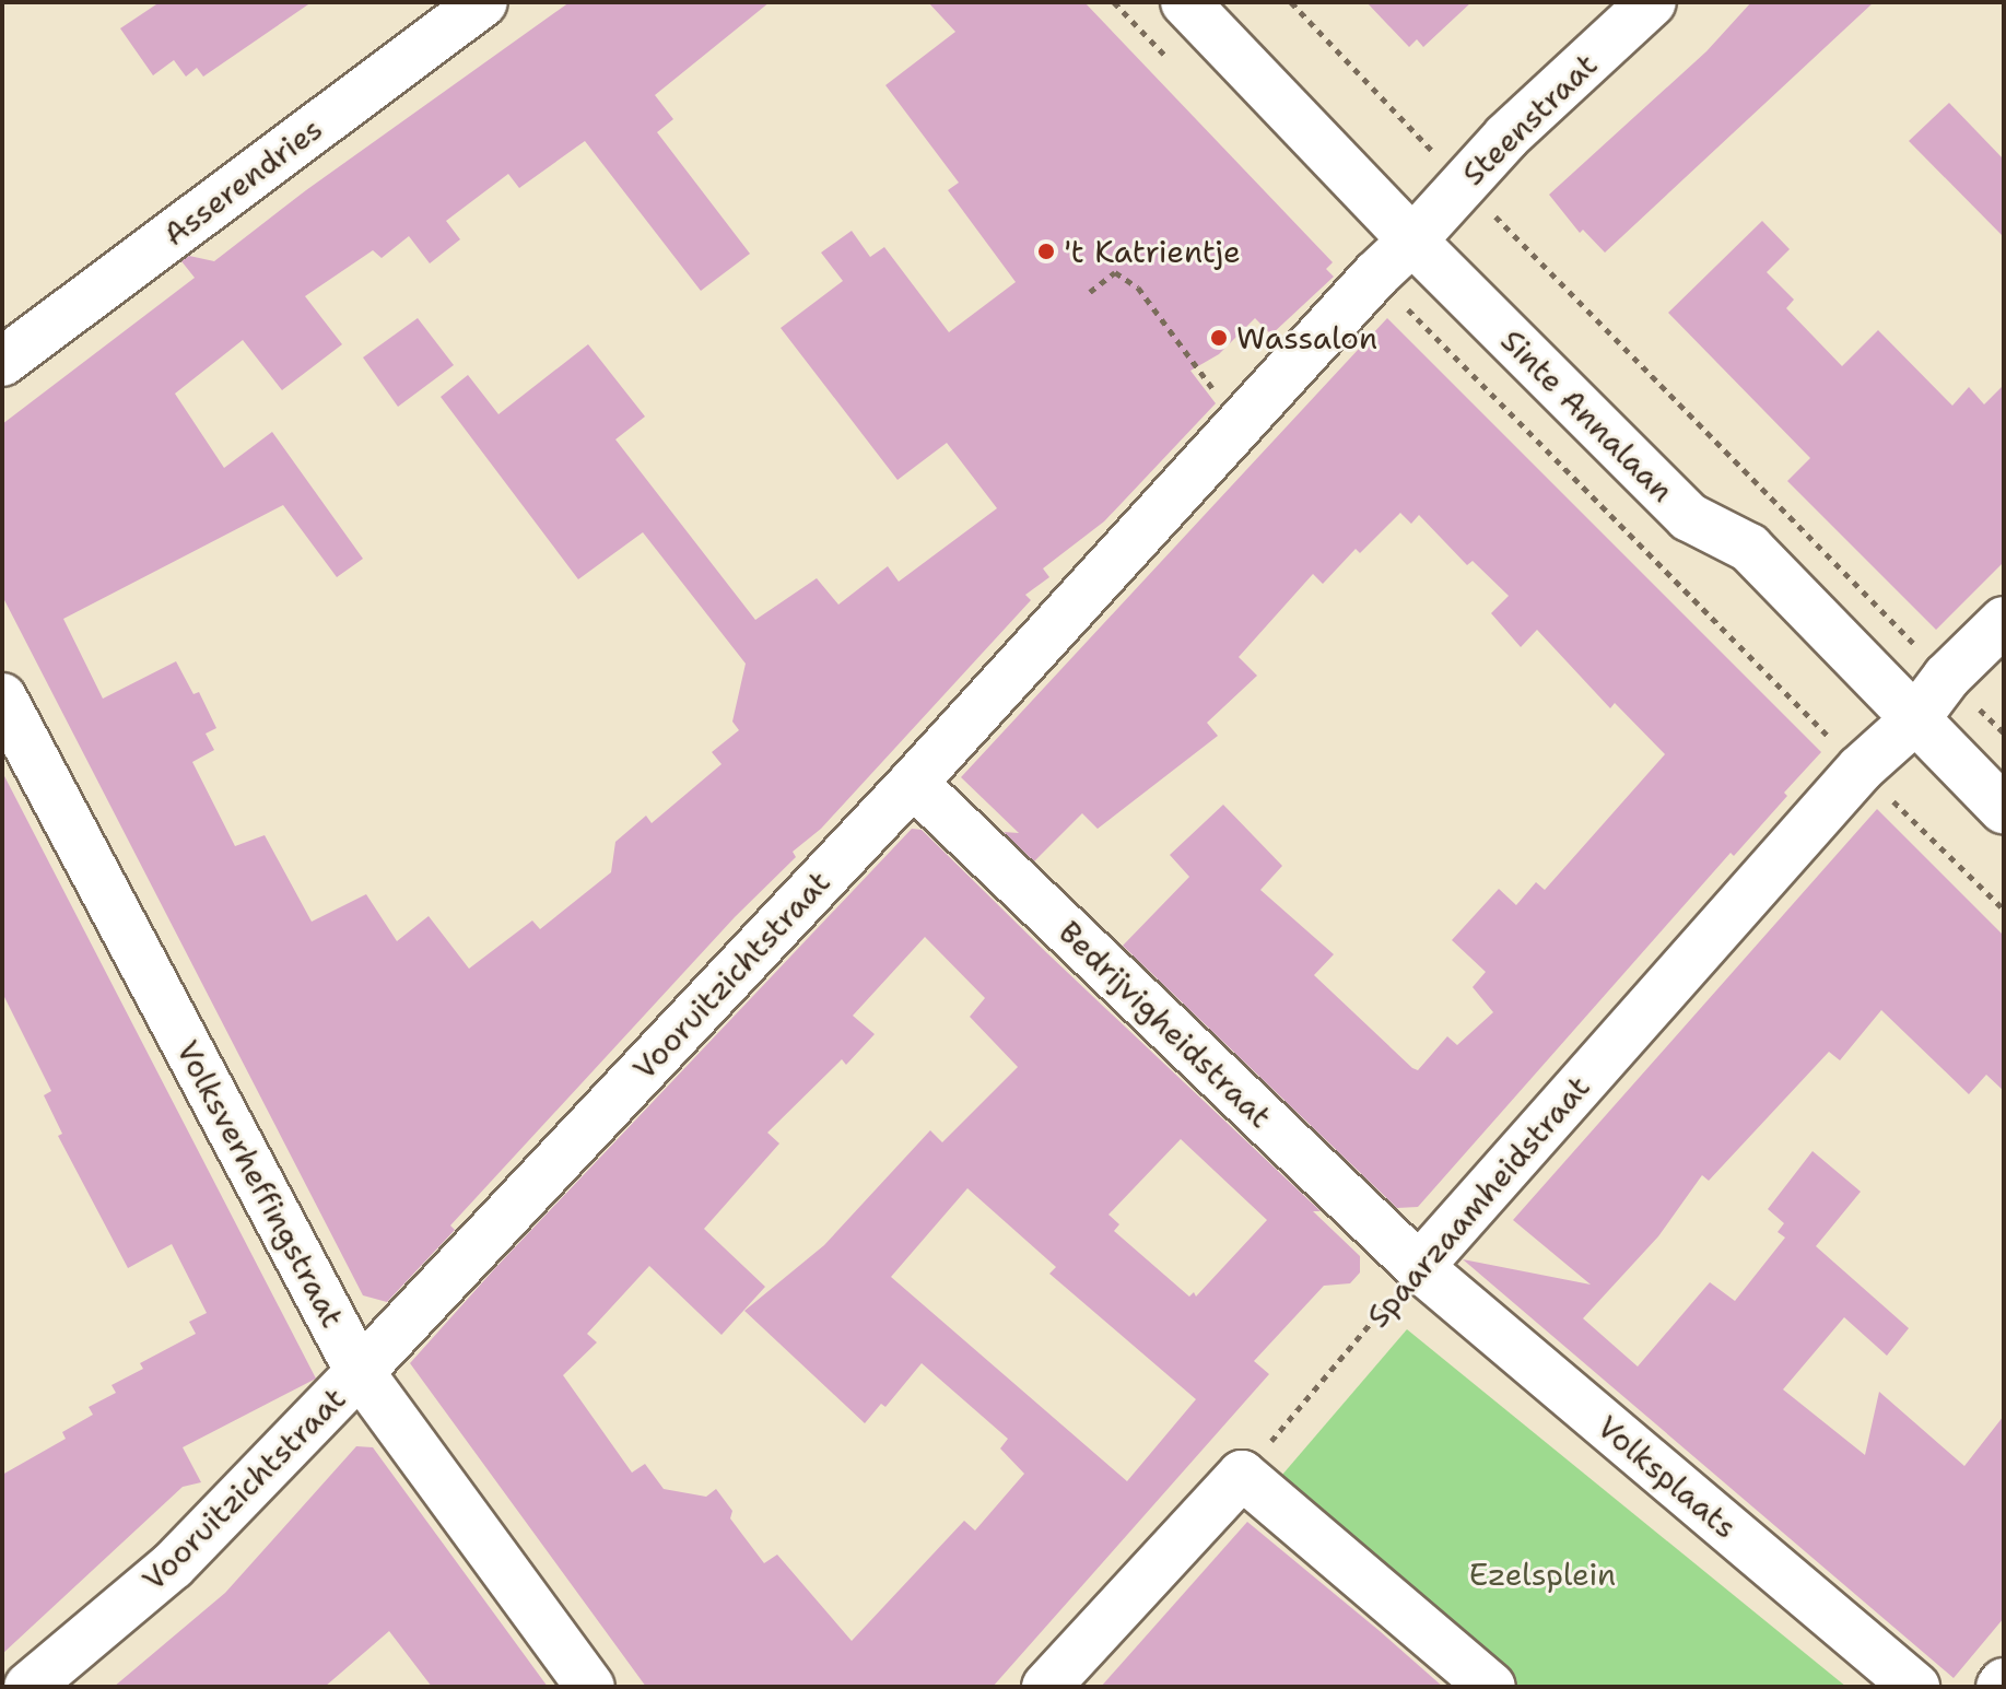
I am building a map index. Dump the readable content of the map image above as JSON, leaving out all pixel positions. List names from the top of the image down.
{
  "streets": {
    "street": [
      "Steenstraat",
      "Asserendries",
      "Sinte Annalaan",
      "Vooruitzichtstraat",
      "Bedrijvigheidstraat",
      "Volksverheffingstraat",
      "Spaarzaamheidstraat",
      "Volksplaats"
    ]
  },
  "crossings": [
    ["Steenstraat", "Sinte Annalaan"],
    ["Steenstraat", "Vooruitzichtstraat"],
    ["Sinte Annalaan", "Vooruitzichtstraat"],
    ["Sinte Annalaan", "Spaarzaamheidstraat"],
    ["Vooruitzichtstraat", "Bedrijvigheidstraat"],
    ["Vooruitzichtstraat", "Volksverheffingstraat"],
    ["Bedrijvigheidstraat", "Spaarzaamheidstraat"],
    ["Bedrijvigheidstraat", "Volksplaats"],
    ["Spaarzaamheidstraat", "Volksplaats"]
  ],
  "parks": ["Ezelsplein"],
  "places": ["'t Katrientje", "Wassalon"]
}
